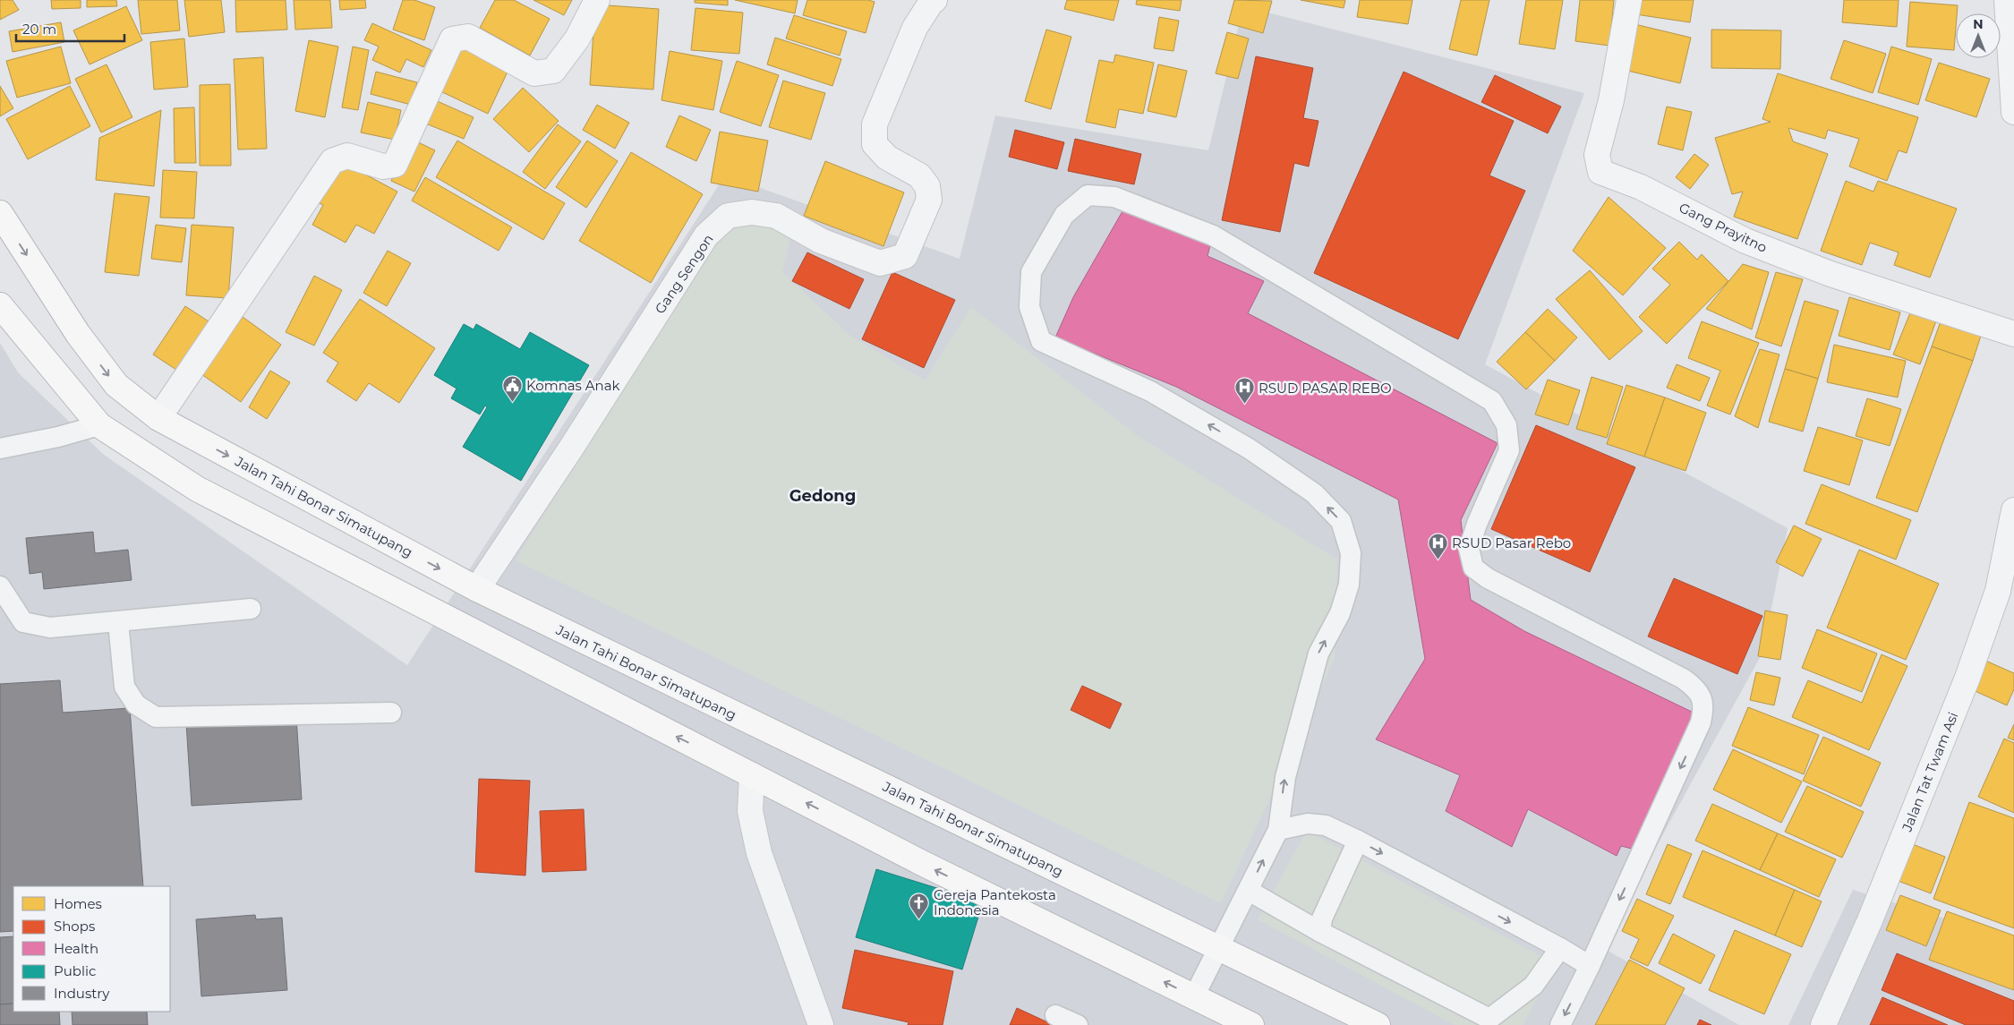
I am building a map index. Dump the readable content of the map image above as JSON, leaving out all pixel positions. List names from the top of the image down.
{
  "streets": {
    "highway": ["Jalan Tahi Bonar Simatupang"],
    "street": ["Gang Prayitno", "Gang Sengon", "Jalan Tat Twam Asi"]
  },
  "crossings": [
    ["Gang Sengon", "Jalan Tahi Bonar Simatupang"]
  ],
  "districts": ["Gedong"],
  "places": {
    "public building": ["Komnas Anak"],
    "hospital": ["RSUD PASAR REBO", "RSUD Pasar Rebo"],
    "church": ["Gereja Pantekosta Indonesia"]
  },
  "legend": [
    "Homes",
    "Shops",
    "Health",
    "Public",
    "Industry"
  ],
  "scale_bar": "20 m",
  "north": "top"
}
